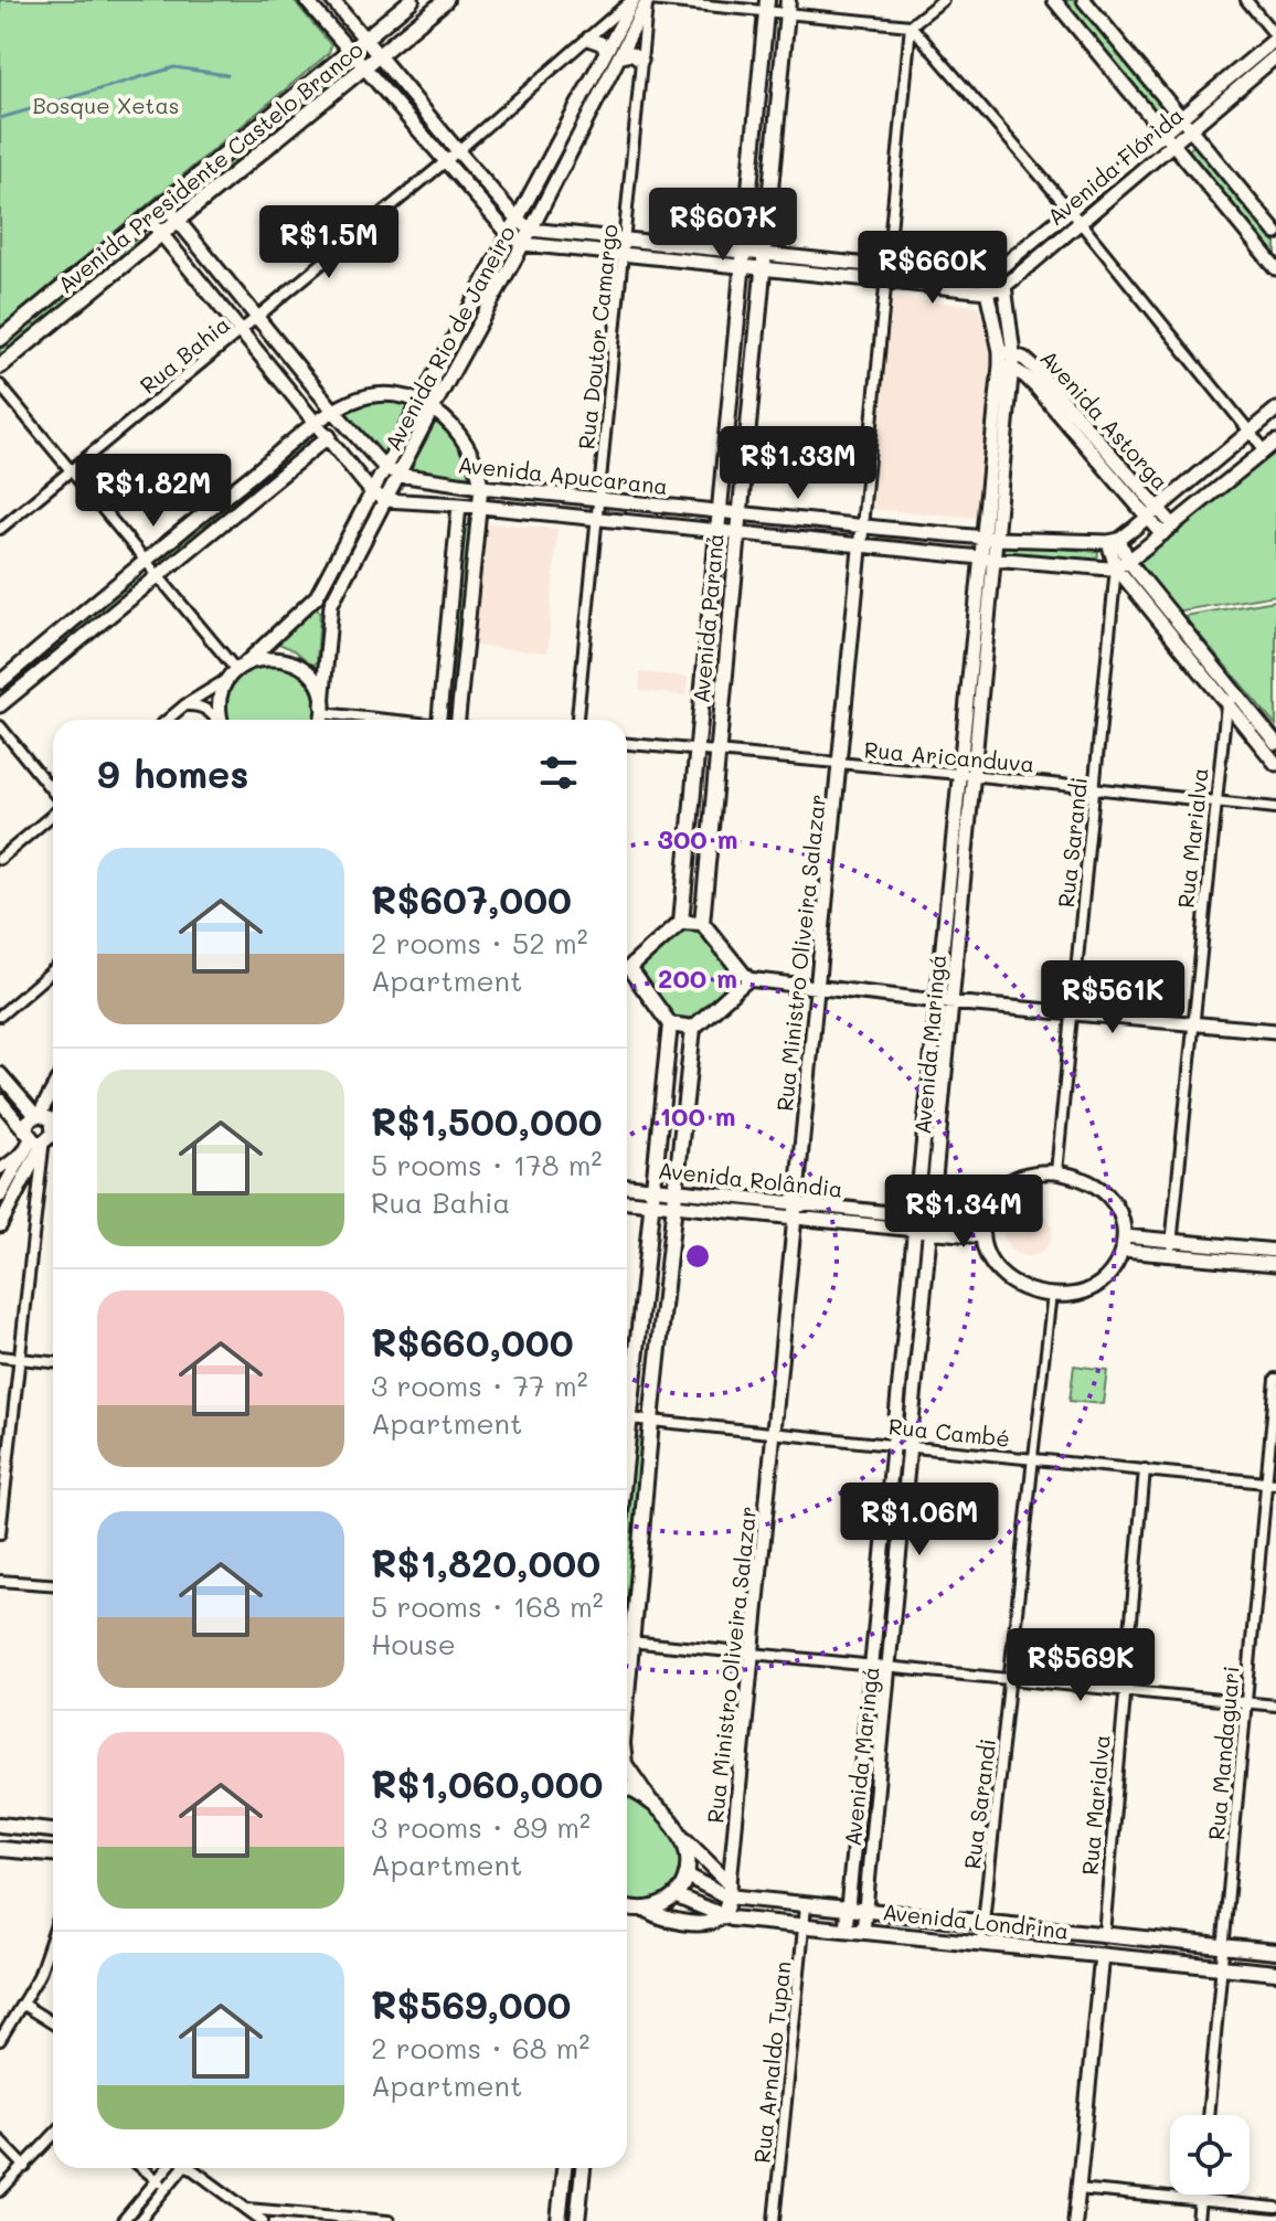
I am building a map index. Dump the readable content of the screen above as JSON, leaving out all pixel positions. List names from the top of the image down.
{
  "streets": {
    "main road": ["Avenida Presidente Castelo Branco", "Avenida Paraná", "Avenida Londrina"],
    "street": [
      "Avenida Flórida",
      "Rua Doutor Camargo",
      "Avenida Rio de Janeiro",
      "Rua Bahia",
      "Avenida Astorga",
      "Avenida Apucarana",
      "Rua Aricanduva",
      "Rua Marialva",
      "Rua Sarandi",
      "Rua Ministro Oliveira Salazar",
      "Avenida Maringá",
      "Avenida Rolândia",
      "Rua Cambé",
      "Rua Mandaguari",
      "Rua Arnaldo Tupan"
    ]
  },
  "crossings": [
    ["Avenida Flórida", "Avenida Presidente Castelo Branco"],
    ["Avenida Flórida", "Rua Doutor Camargo"],
    ["Avenida Flórida", "Avenida Rio de Janeiro"],
    ["Avenida Flórida", "Rua Bahia"],
    ["Avenida Flórida", "Avenida Paraná"],
    ["Avenida Flórida", "Rua Ministro Oliveira Salazar"],
    ["Avenida Flórida", "Avenida Maringá"],
    ["Avenida Presidente Castelo Branco", "Avenida Apucarana"],
    ["Rua Doutor Camargo", "Avenida Rio de Janeiro"],
    ["Rua Doutor Camargo", "Avenida Apucarana"],
    ["Avenida Rio de Janeiro", "Rua Bahia"],
    ["Avenida Rio de Janeiro", "Avenida Apucarana"],
    ["Rua Bahia", "Avenida Apucarana"],
    ["Avenida Astorga", "Avenida Maringá"],
    ["Avenida Apucarana", "Avenida Paraná"],
    ["Avenida Apucarana", "Rua Sarandi"],
    ["Avenida Apucarana", "Rua Ministro Oliveira Salazar"],
    ["Avenida Apucarana", "Avenida Maringá"],
    ["Avenida Paraná", "Rua Aricanduva"],
    ["Rua Aricanduva", "Rua Marialva"],
    ["Rua Aricanduva", "Rua Sarandi"],
    ["Rua Aricanduva", "Rua Ministro Oliveira Salazar"],
    ["Rua Aricanduva", "Avenida Maringá"],
    ["Rua Marialva", "Rua Cambé"],
    ["Rua Marialva", "Avenida Londrina"],
    ["Rua Sarandi", "Avenida Rolândia"],
    ["Rua Sarandi", "Rua Cambé"],
    ["Rua Sarandi", "Avenida Londrina"],
    ["Rua Ministro Oliveira Salazar", "Avenida Rolândia"],
    ["Rua Ministro Oliveira Salazar", "Rua Cambé"],
    ["Rua Ministro Oliveira Salazar", "Avenida Londrina"],
    ["Avenida Maringá", "Avenida Rolândia"],
    ["Avenida Maringá", "Rua Cambé"],
    ["Avenida Maringá", "Avenida Londrina"],
    ["Rua Cambé", "Rua Mandaguari"],
    ["Rua Mandaguari", "Avenida Londrina"],
    ["Avenida Londrina", "Rua Arnaldo Tupan"]
  ],
  "parks": ["Bosque Xetas"],
  "page": {
    "price": [
      "R$607K",
      "R$1.5M",
      "R$660K",
      "R$1.33M",
      "R$1.82M",
      "R$561K",
      "R$1.34M",
      "R$1.06M",
      "R$569K"
    ],
    "heading": "9 homes",
    "list": [
      {
        "name": "R$607,000",
        "note": "2 rooms · 52 m² · Apartment"
      },
      {
        "name": "R$1,500,000",
        "note": "5 rooms · 178 m² · Rua Bahia"
      },
      {
        "name": "R$660,000",
        "note": "3 rooms · 77 m² · Apartment"
      },
      {
        "name": "R$1,820,000",
        "note": "5 rooms · 168 m² · House"
      },
      {
        "name": "R$1,060,000",
        "note": "3 rooms · 89 m² · Apartment"
      },
      {
        "name": "R$569,000",
        "note": "2 rooms · 68 m² · Apartment"
      }
    ]
  },
  "rings": ["300 m", "200 m", "100 m"]
}
